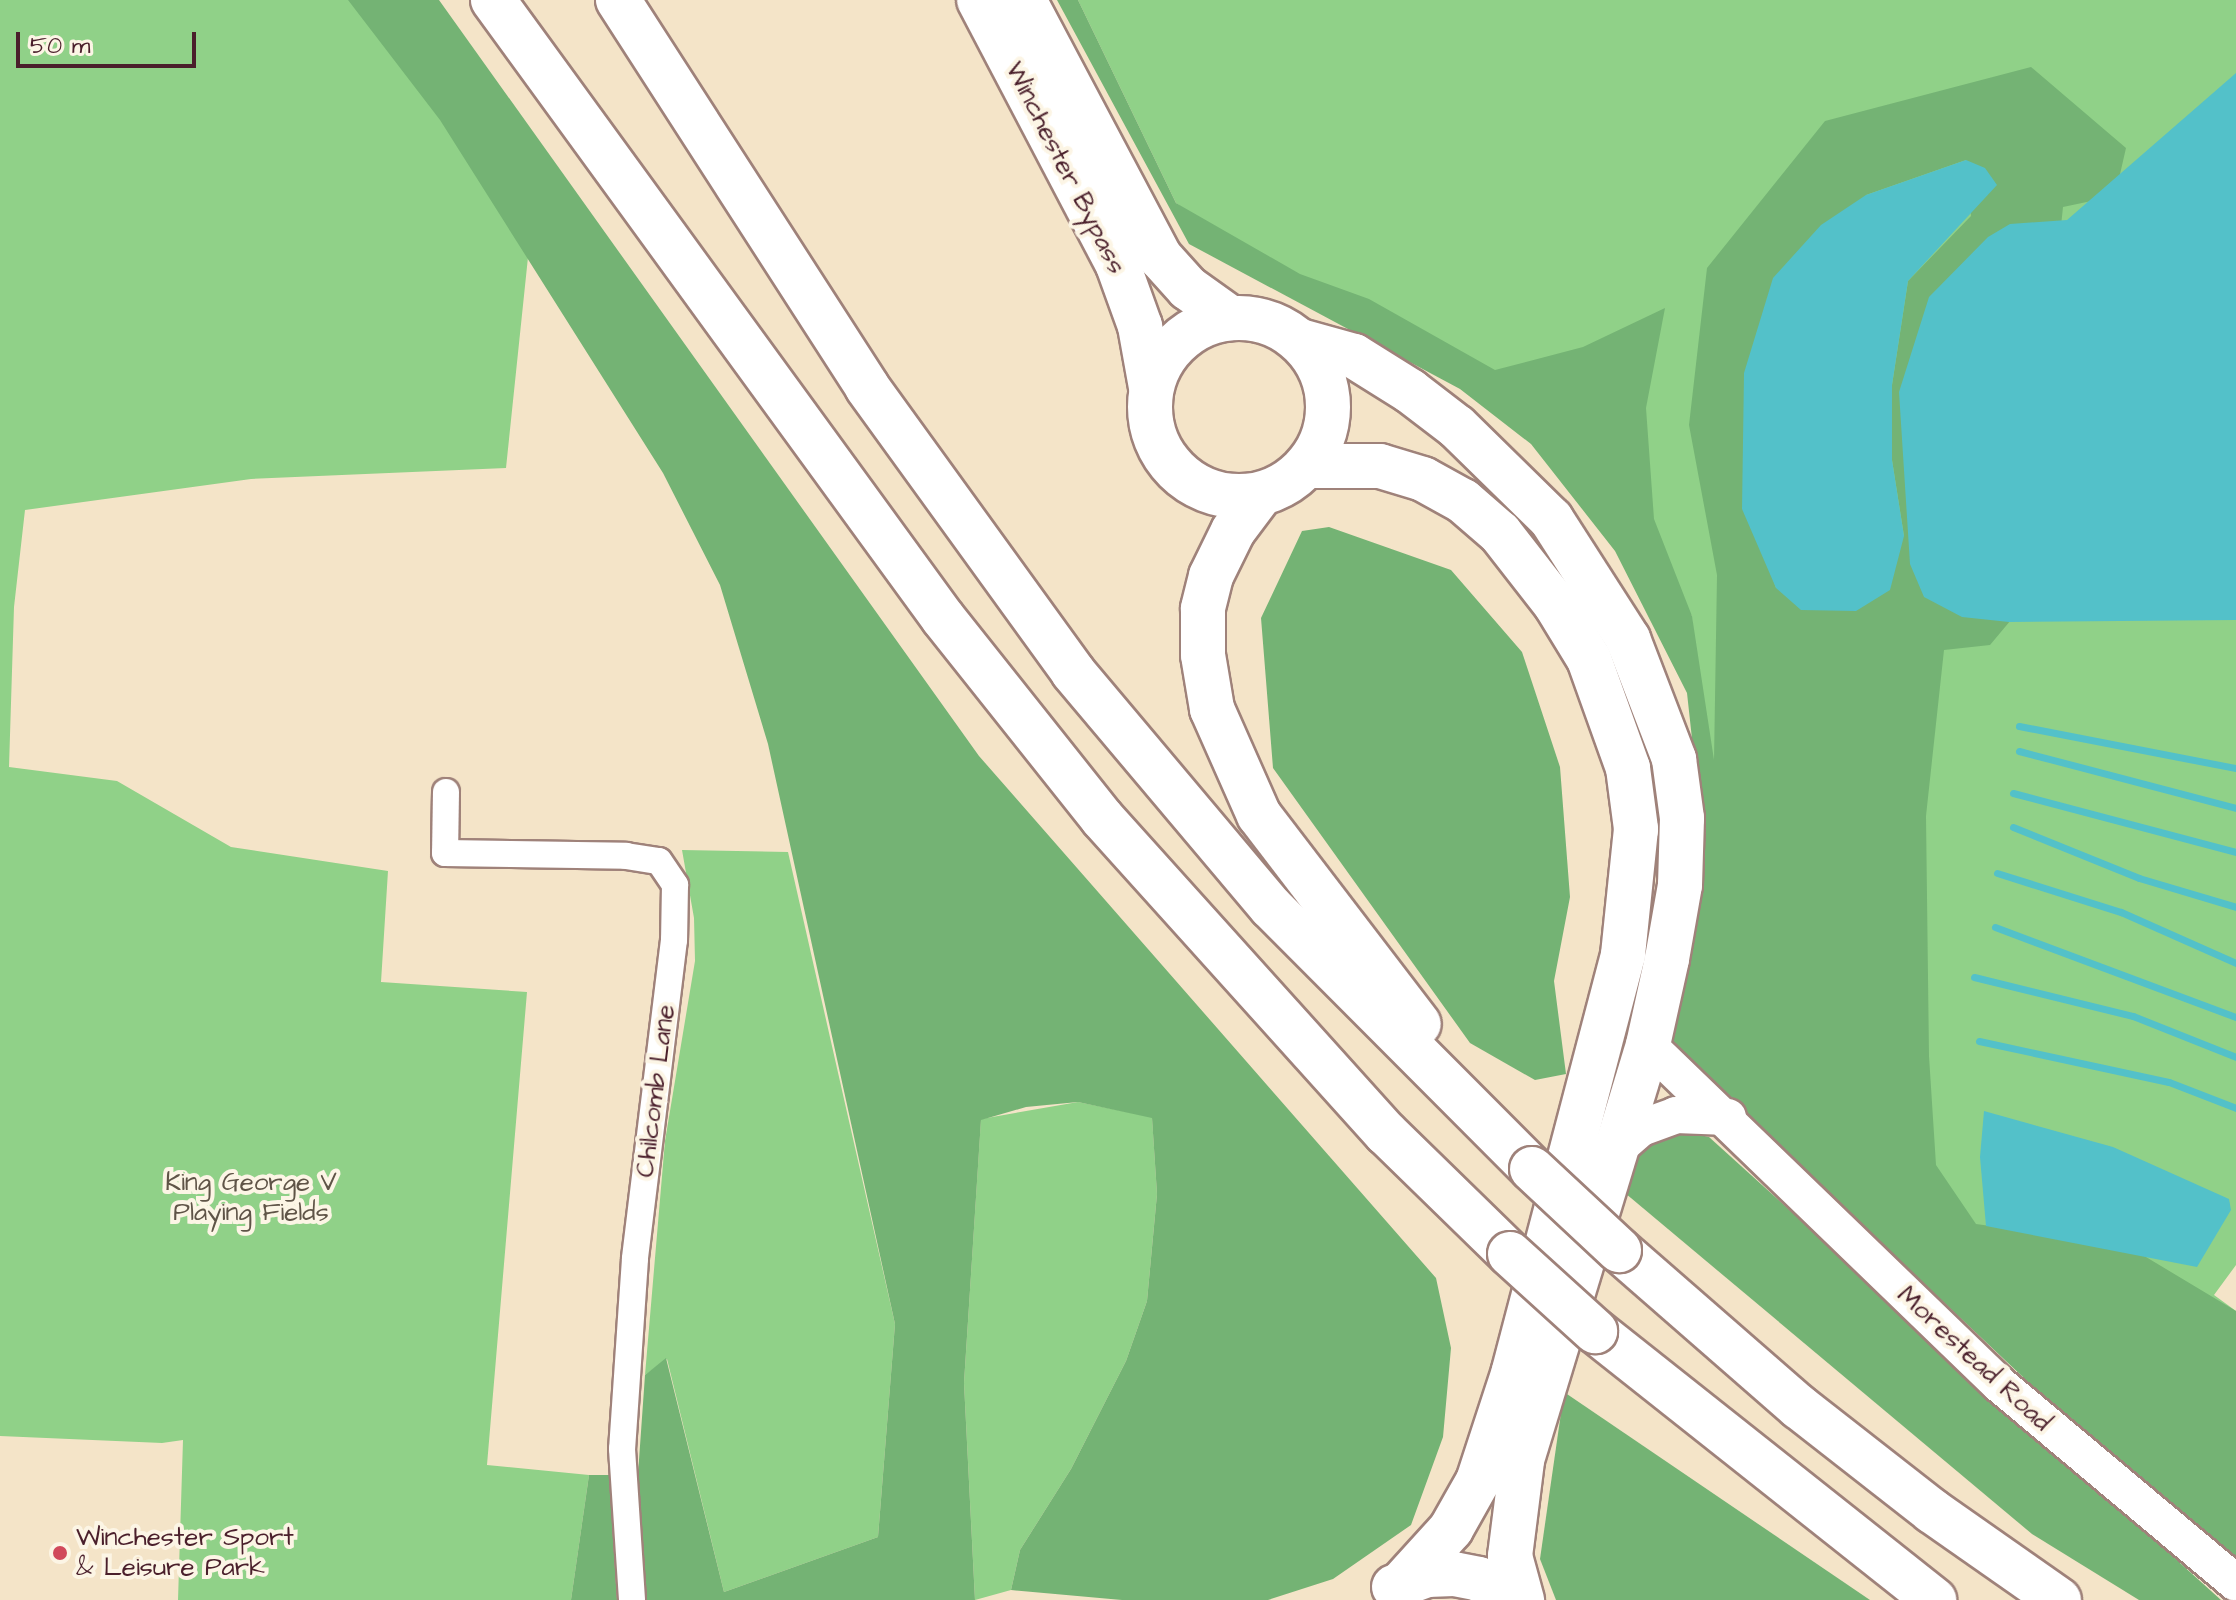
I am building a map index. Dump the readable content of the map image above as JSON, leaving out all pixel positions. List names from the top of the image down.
{
  "streets": {
    "highway": ["Winchester Bypass"],
    "street": ["Chilcomb Lane", "Morestead Road"]
  },
  "parks": ["King George V Playing Fields"],
  "places": ["Winchester Sport & Leisure Park"],
  "scale_bar": "50 m"
}
